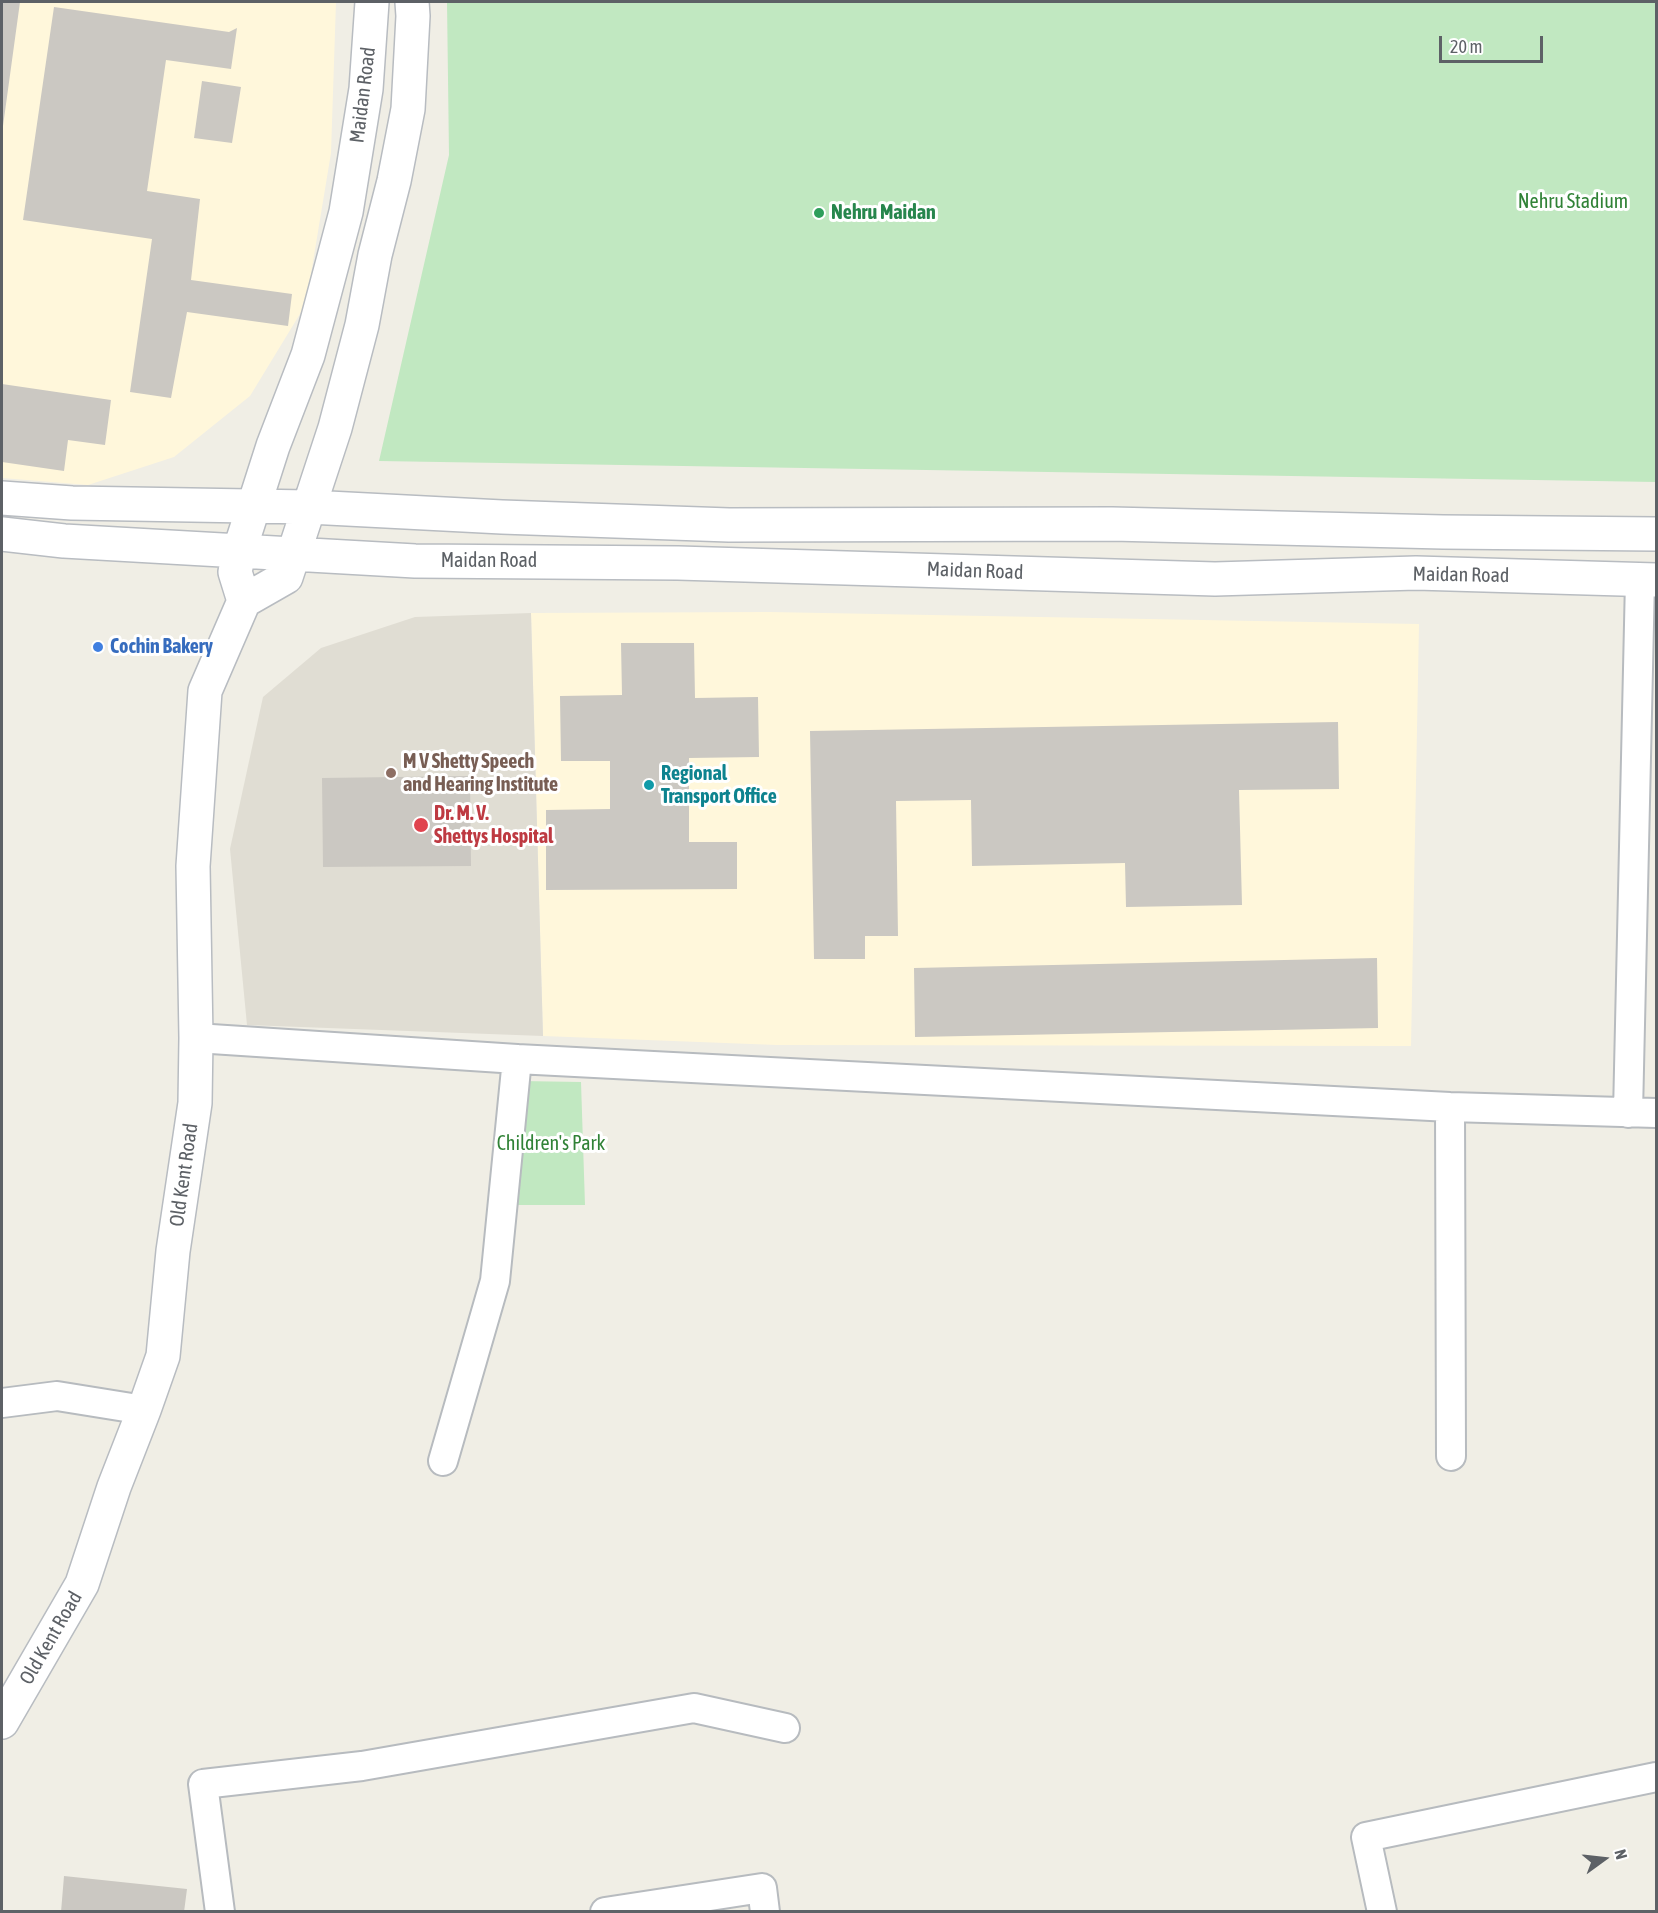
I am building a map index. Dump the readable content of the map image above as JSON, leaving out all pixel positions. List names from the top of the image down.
{
  "streets": {
    "main road": ["Maidan Road", "Old Kent Road"]
  },
  "crossings": [
    ["Maidan Road", "Old Kent Road"]
  ],
  "parks": ["Nehru Stadium", "Children's Park"],
  "places": [
    "Nehru Maidan",
    "Cochin Bakery",
    "M V Shetty Speech and Hearing Institute",
    "Regional Transport Office",
    "Dr. M. V. Shettys Hospital"
  ],
  "scale_bar": "20 m",
  "north": "right"
}
